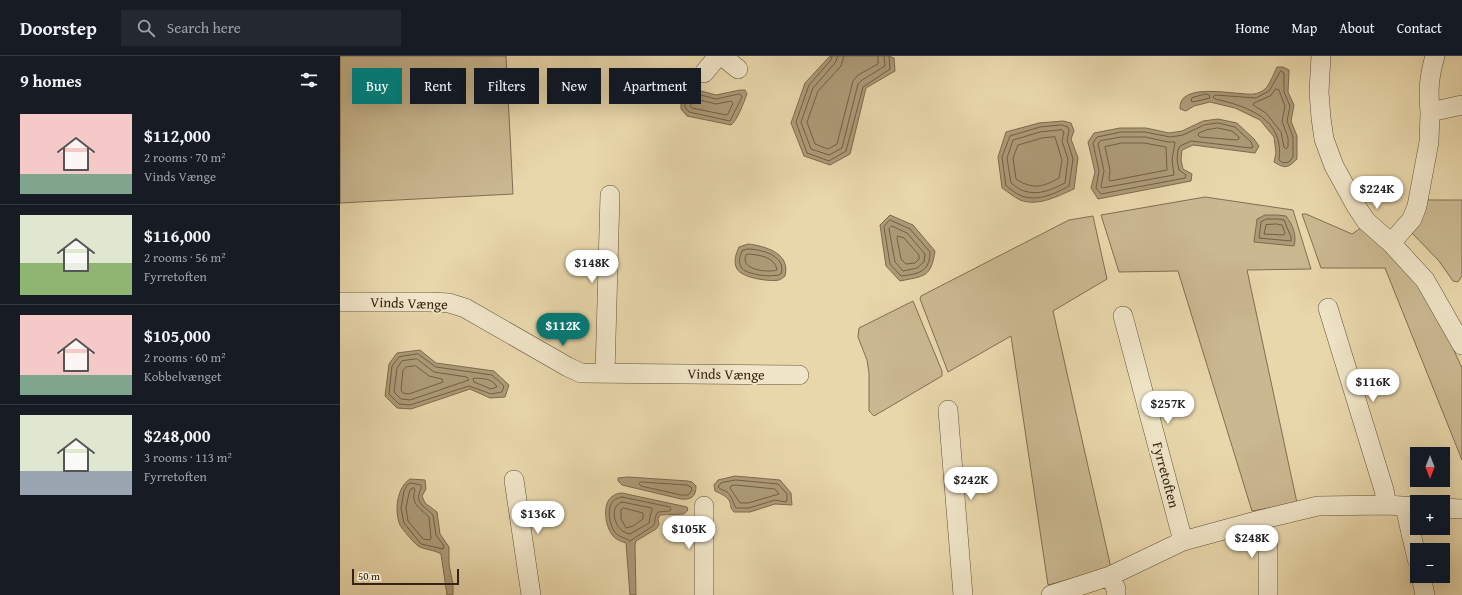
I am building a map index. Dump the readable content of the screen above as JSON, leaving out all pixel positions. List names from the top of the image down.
{
  "streets": {
    "street": ["Vinds Vænge", "Fyrretoften"]
  },
  "scale_bar": "50 m",
  "north": "bottom",
  "page": {
    "header": "Doorstep",
    "search": "Search here",
    "nav": [
      "Home",
      "Map",
      "About",
      "Contact"
    ],
    "heading": "9 homes",
    "chip": [
      "Buy",
      "Rent",
      "Filters",
      "New",
      "Apartment"
    ],
    "list": [
      {
        "name": "$112,000",
        "note": "2 rooms · 70 m² · Vinds Vænge"
      },
      {
        "name": "$116,000",
        "note": "2 rooms · 56 m² · Fyrretoften"
      },
      {
        "name": "$105,000",
        "note": "2 rooms · 60 m² · Kobbelvænget"
      },
      {
        "name": "$248,000",
        "note": "3 rooms · 113 m² · Fyrretoften"
      }
    ],
    "price": [
      "$224K",
      "$148K",
      "$112K",
      "$116K",
      "$257K",
      "$242K",
      "$136K",
      "$105K",
      "$248K"
    ],
    "map_buttons": ["+", "−"],
    "scale": "50 m"
  }
}
